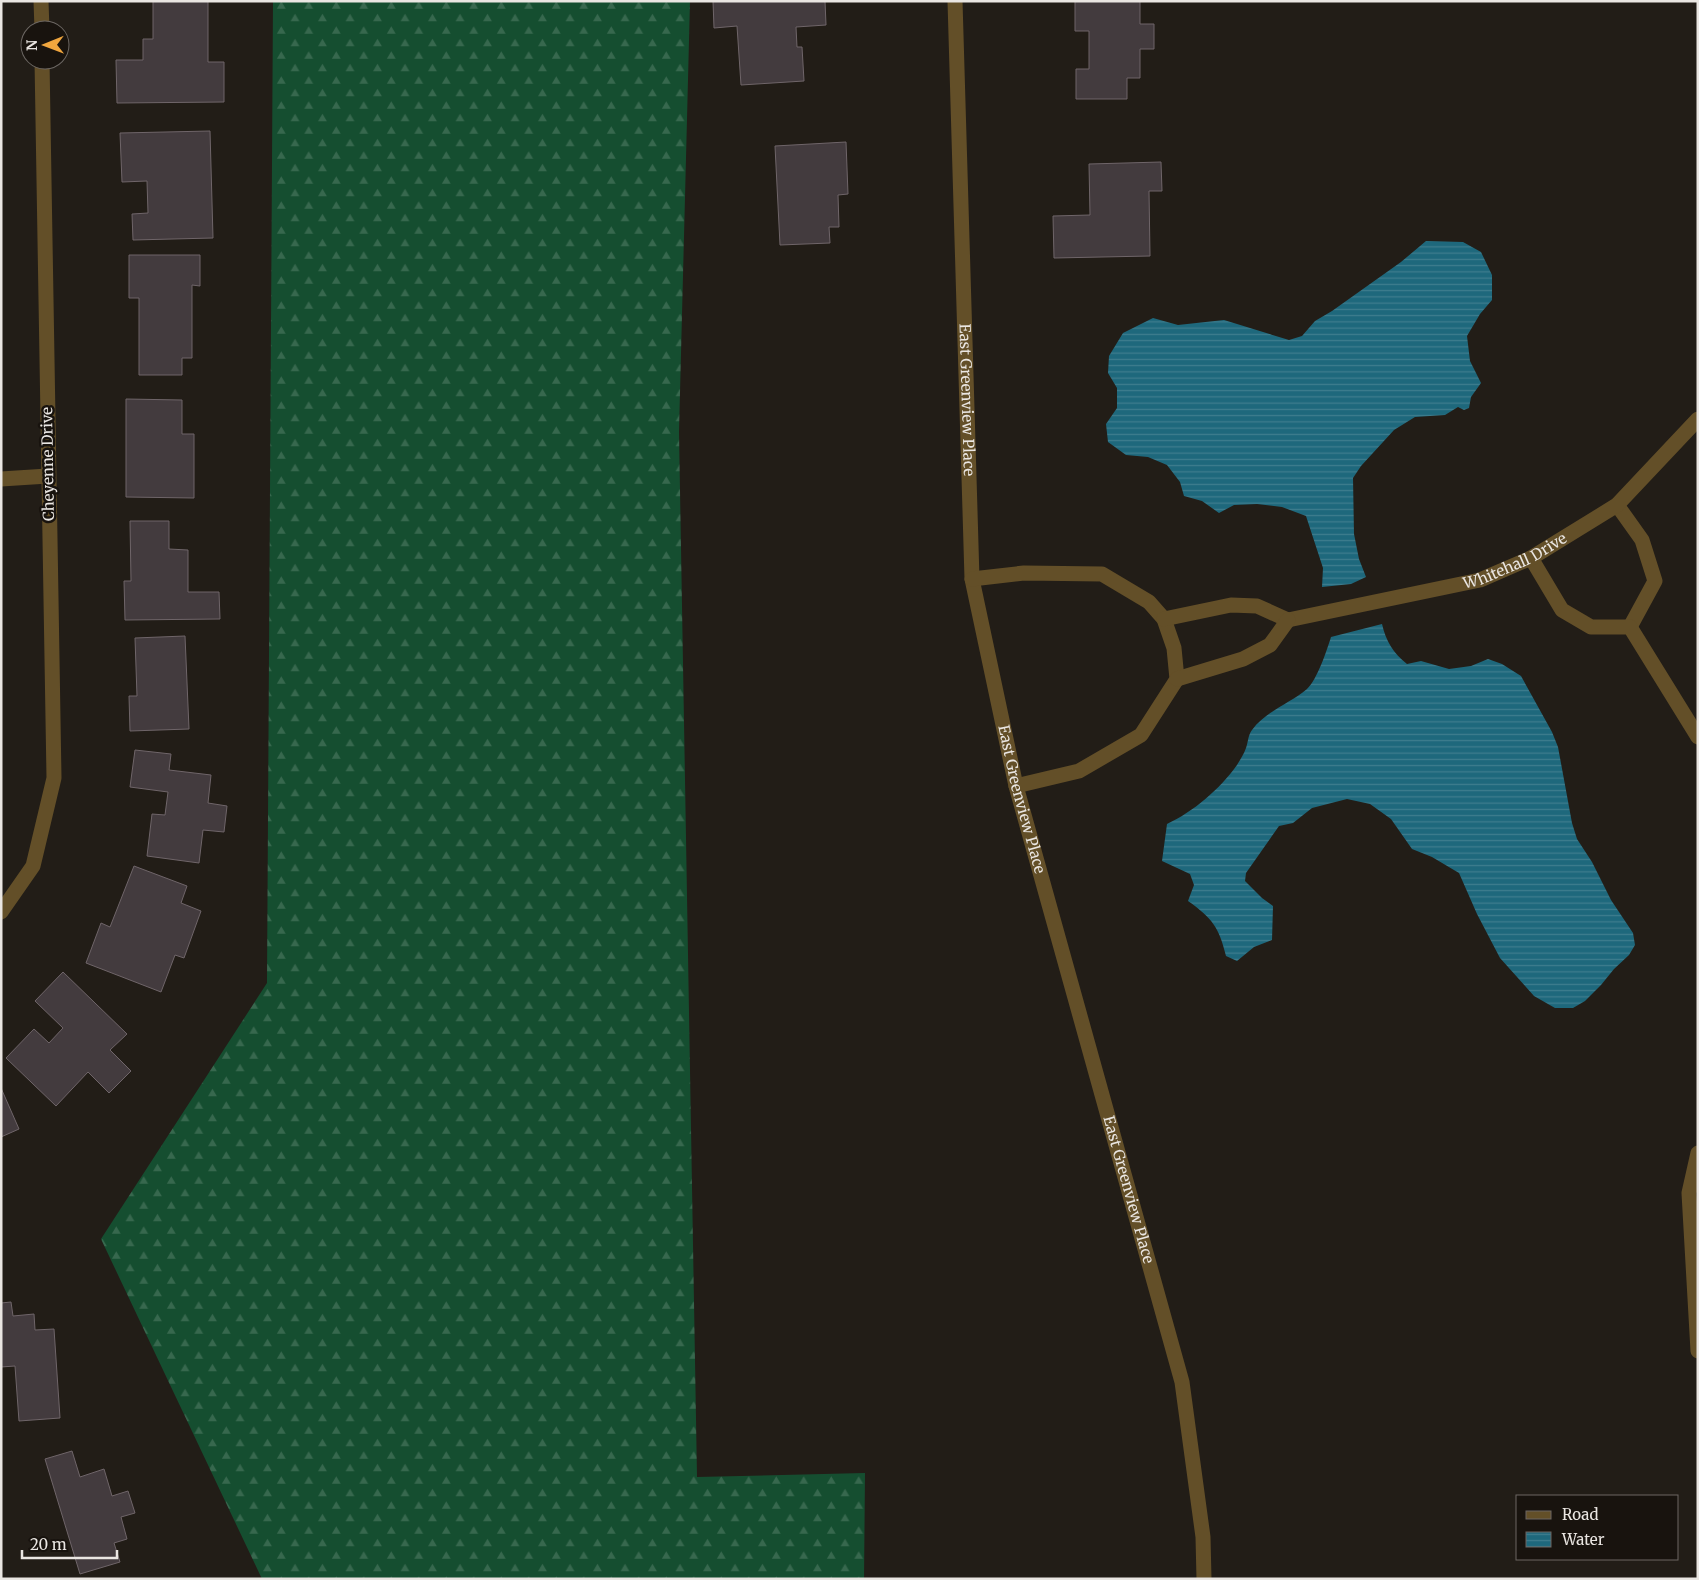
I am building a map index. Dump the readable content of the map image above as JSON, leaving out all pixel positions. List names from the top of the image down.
{
  "streets": {
    "street": ["East Greenview Place", "Cheyenne Drive", "Whitehall Drive"]
  },
  "legend": ["Road", "Water"],
  "scale_bar": "20 m",
  "north": "left"
}
